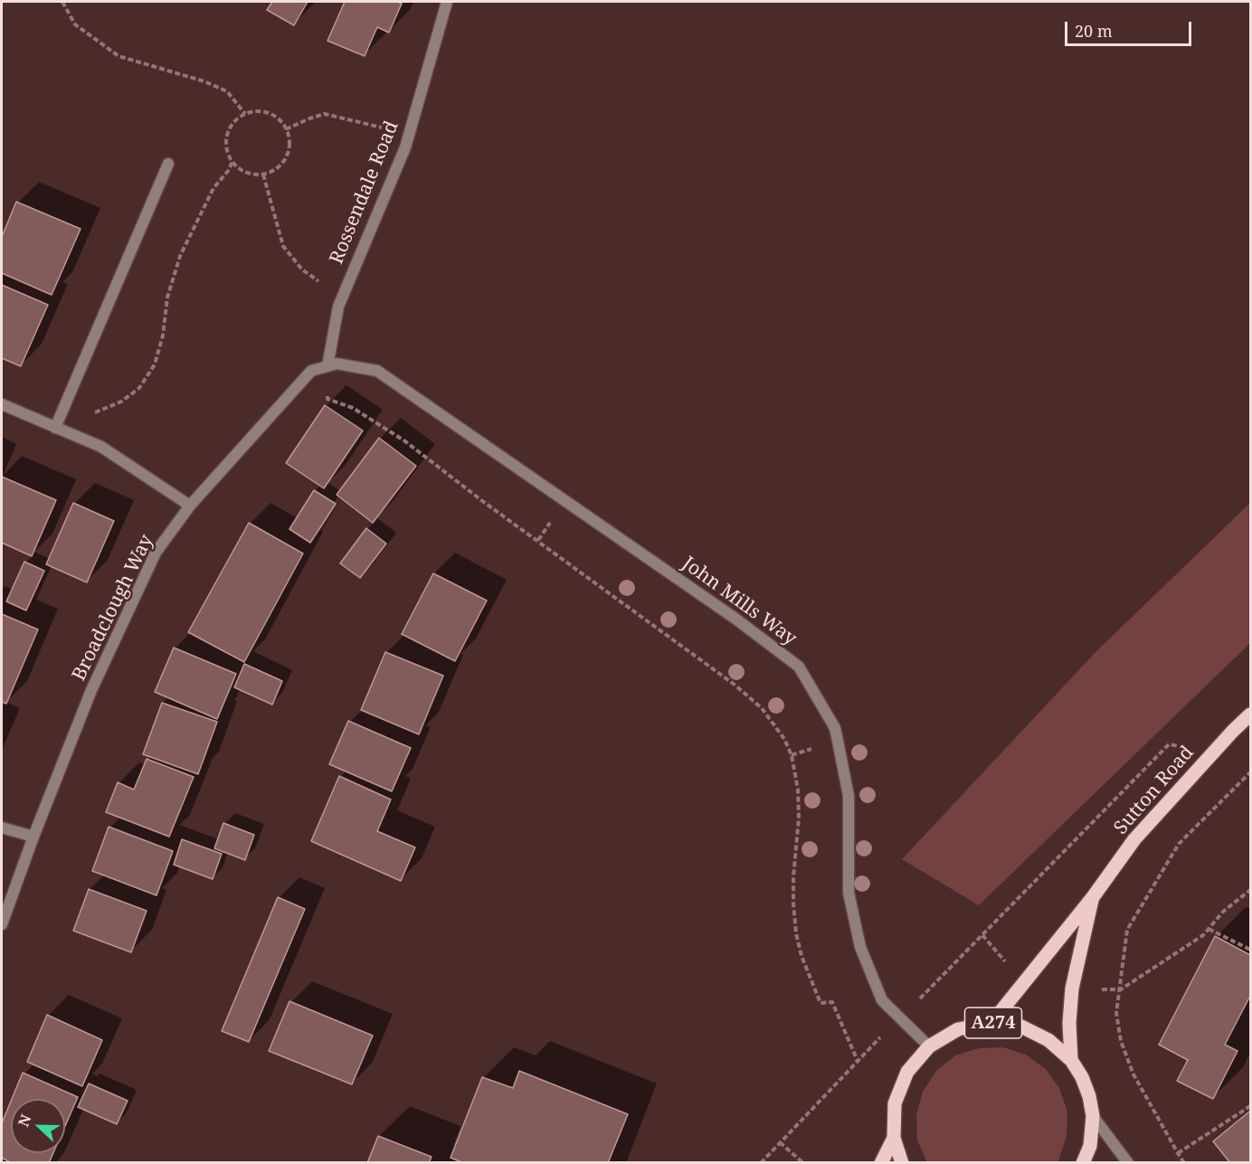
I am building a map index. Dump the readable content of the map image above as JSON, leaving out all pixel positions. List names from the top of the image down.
{
  "streets": {
    "main road": ["Sutton Road", "A274"],
    "street": ["Rossendale Road", "John Mills Way", "Broadclough Way"]
  },
  "crossings": [
    ["Rossendale Road", "John Mills Way"],
    ["Rossendale Road", "Broadclough Way"],
    ["John Mills Way", "Broadclough Way"],
    ["John Mills Way", "Sutton Road"]
  ],
  "scale_bar": "20 m",
  "north": "left"
}
